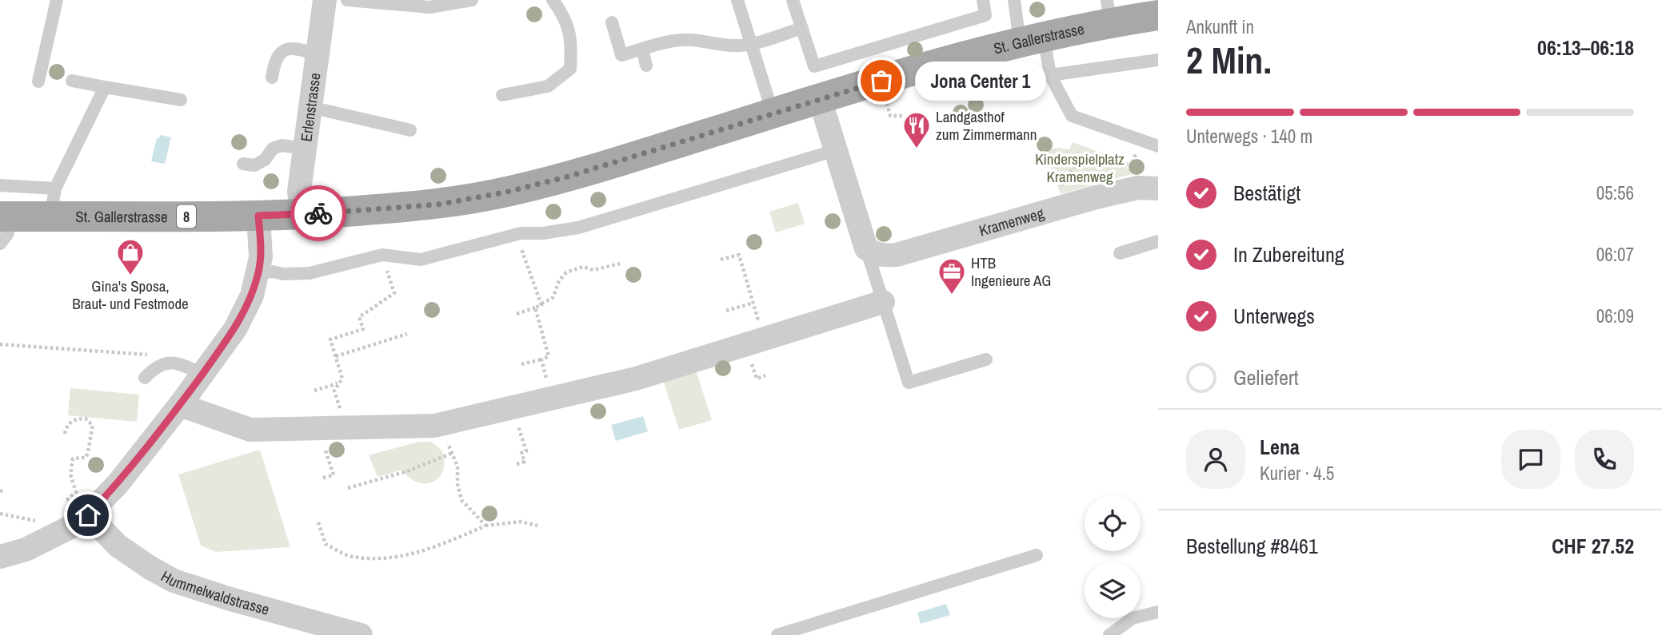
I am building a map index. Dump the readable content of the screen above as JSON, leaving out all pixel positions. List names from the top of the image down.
{
  "streets": {
    "main road": ["St. Gallerstrasse", "8"],
    "street": ["Erlenstrasse", "Kramenweg", "Hummelwaldstrasse"]
  },
  "crossings": [
    ["St. Gallerstrasse", "Erlenstrasse"]
  ],
  "parks": ["Kinderspielplatz Kramenweg"],
  "places": {
    "other": ["Jona Center 1"],
    "restaurant": ["Landgasthof zum Zimmermann"],
    "shop": ["Gina's Sposa, Braut- und Festmode"],
    "office": ["HTB Ingenieure AG"]
  },
  "page": {
    "heading": ["2 Min.", "Ankunft in", "06:13–06:18"],
    "panel": [
      "Lena",
      "Kurier · 4.5",
      "Bestellung #8461",
      "CHF 27.52"
    ],
    "bubble": "Jona Center 1",
    "bar": "Unterwegs · 140 m",
    "list": [
      ["Bestätigt", "05:56"],
      ["In Zubereitung", "06:07"],
      ["Unterwegs", "06:09"],
      "Geliefert"
    ]
  }
}
